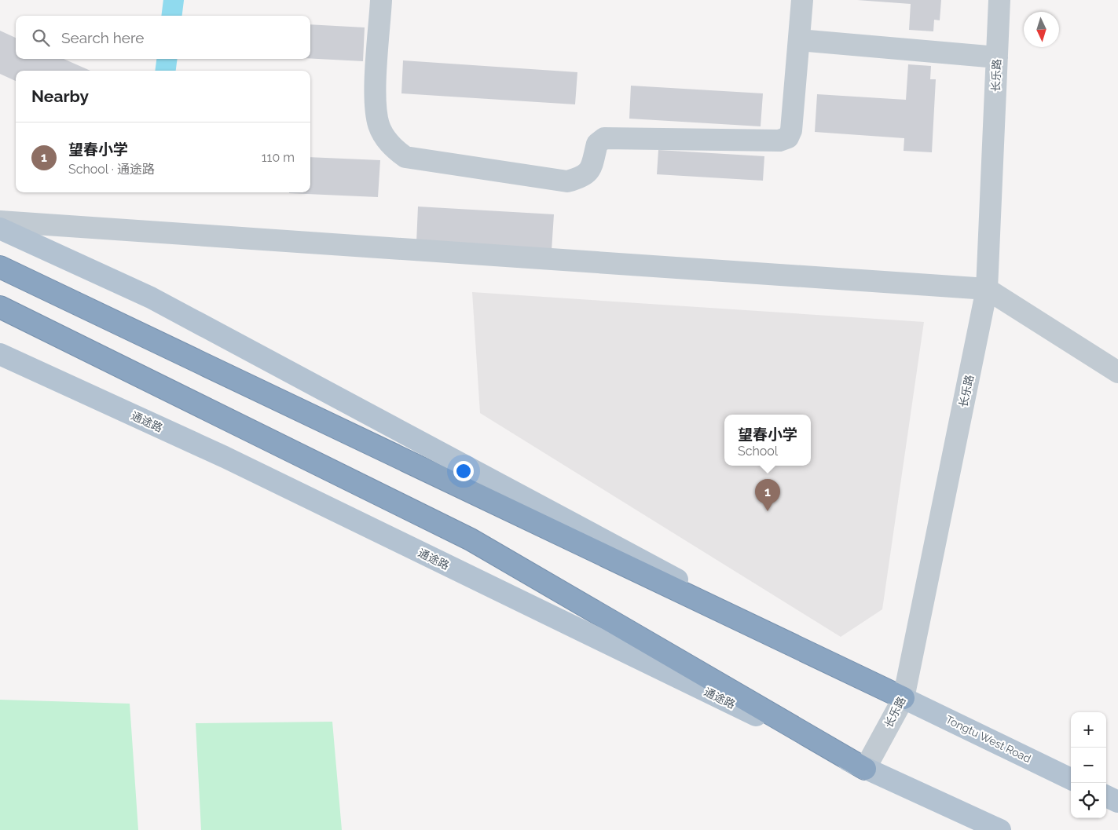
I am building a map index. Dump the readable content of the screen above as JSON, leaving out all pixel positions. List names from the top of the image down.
{
  "streets": {
    "main road": ["通途路", "Tongtu West Road"],
    "street": ["长乐路"]
  },
  "crossings": [
    ["长乐路", "通途路"],
    ["长乐路", "Tongtu West Road"]
  ],
  "north": "bottom",
  "page": {
    "search": "Search here",
    "heading": "Nearby",
    "list": [
      {
        "mark": "1",
        "name": "望春小学",
        "note": "School · 通途路",
        "value": "110 m"
      }
    ],
    "popup": ["望春小学", "School"],
    "pins": "1",
    "map_buttons": ["+", "−"]
  }
}
